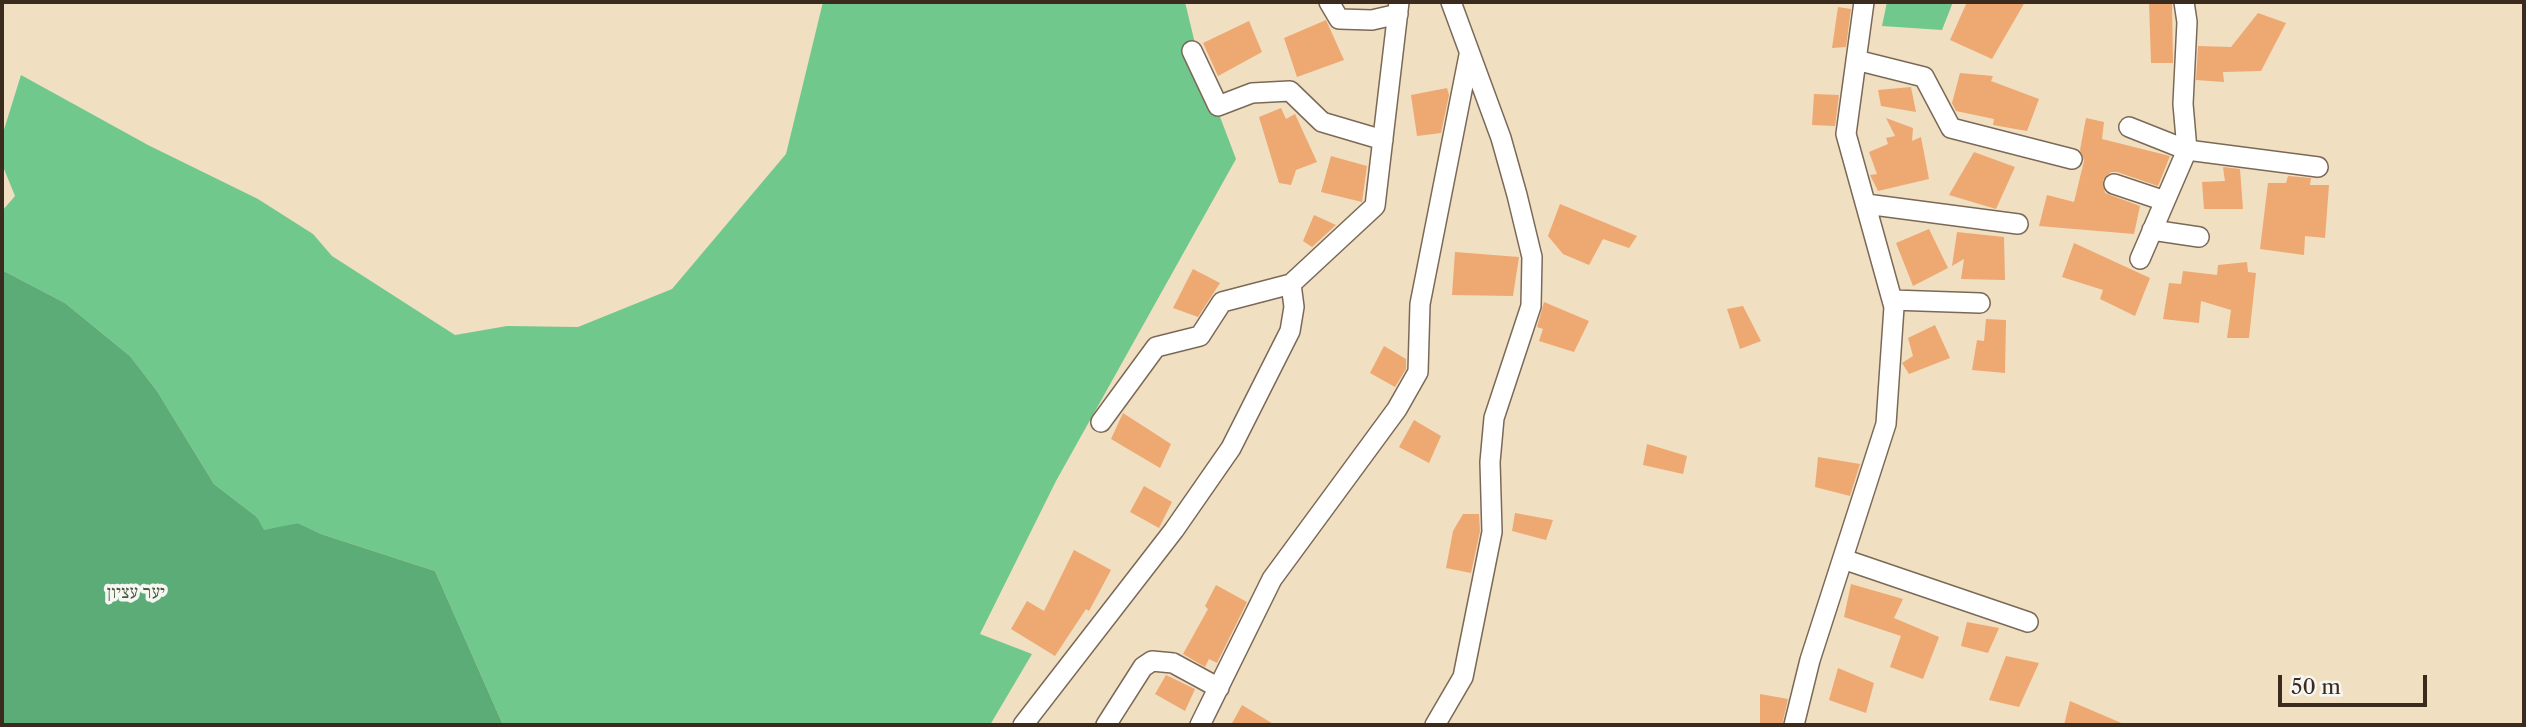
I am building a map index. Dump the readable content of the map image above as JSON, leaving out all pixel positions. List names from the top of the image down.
{
  "parks": ["יער עציון"],
  "scale_bar": "50 m"
}
